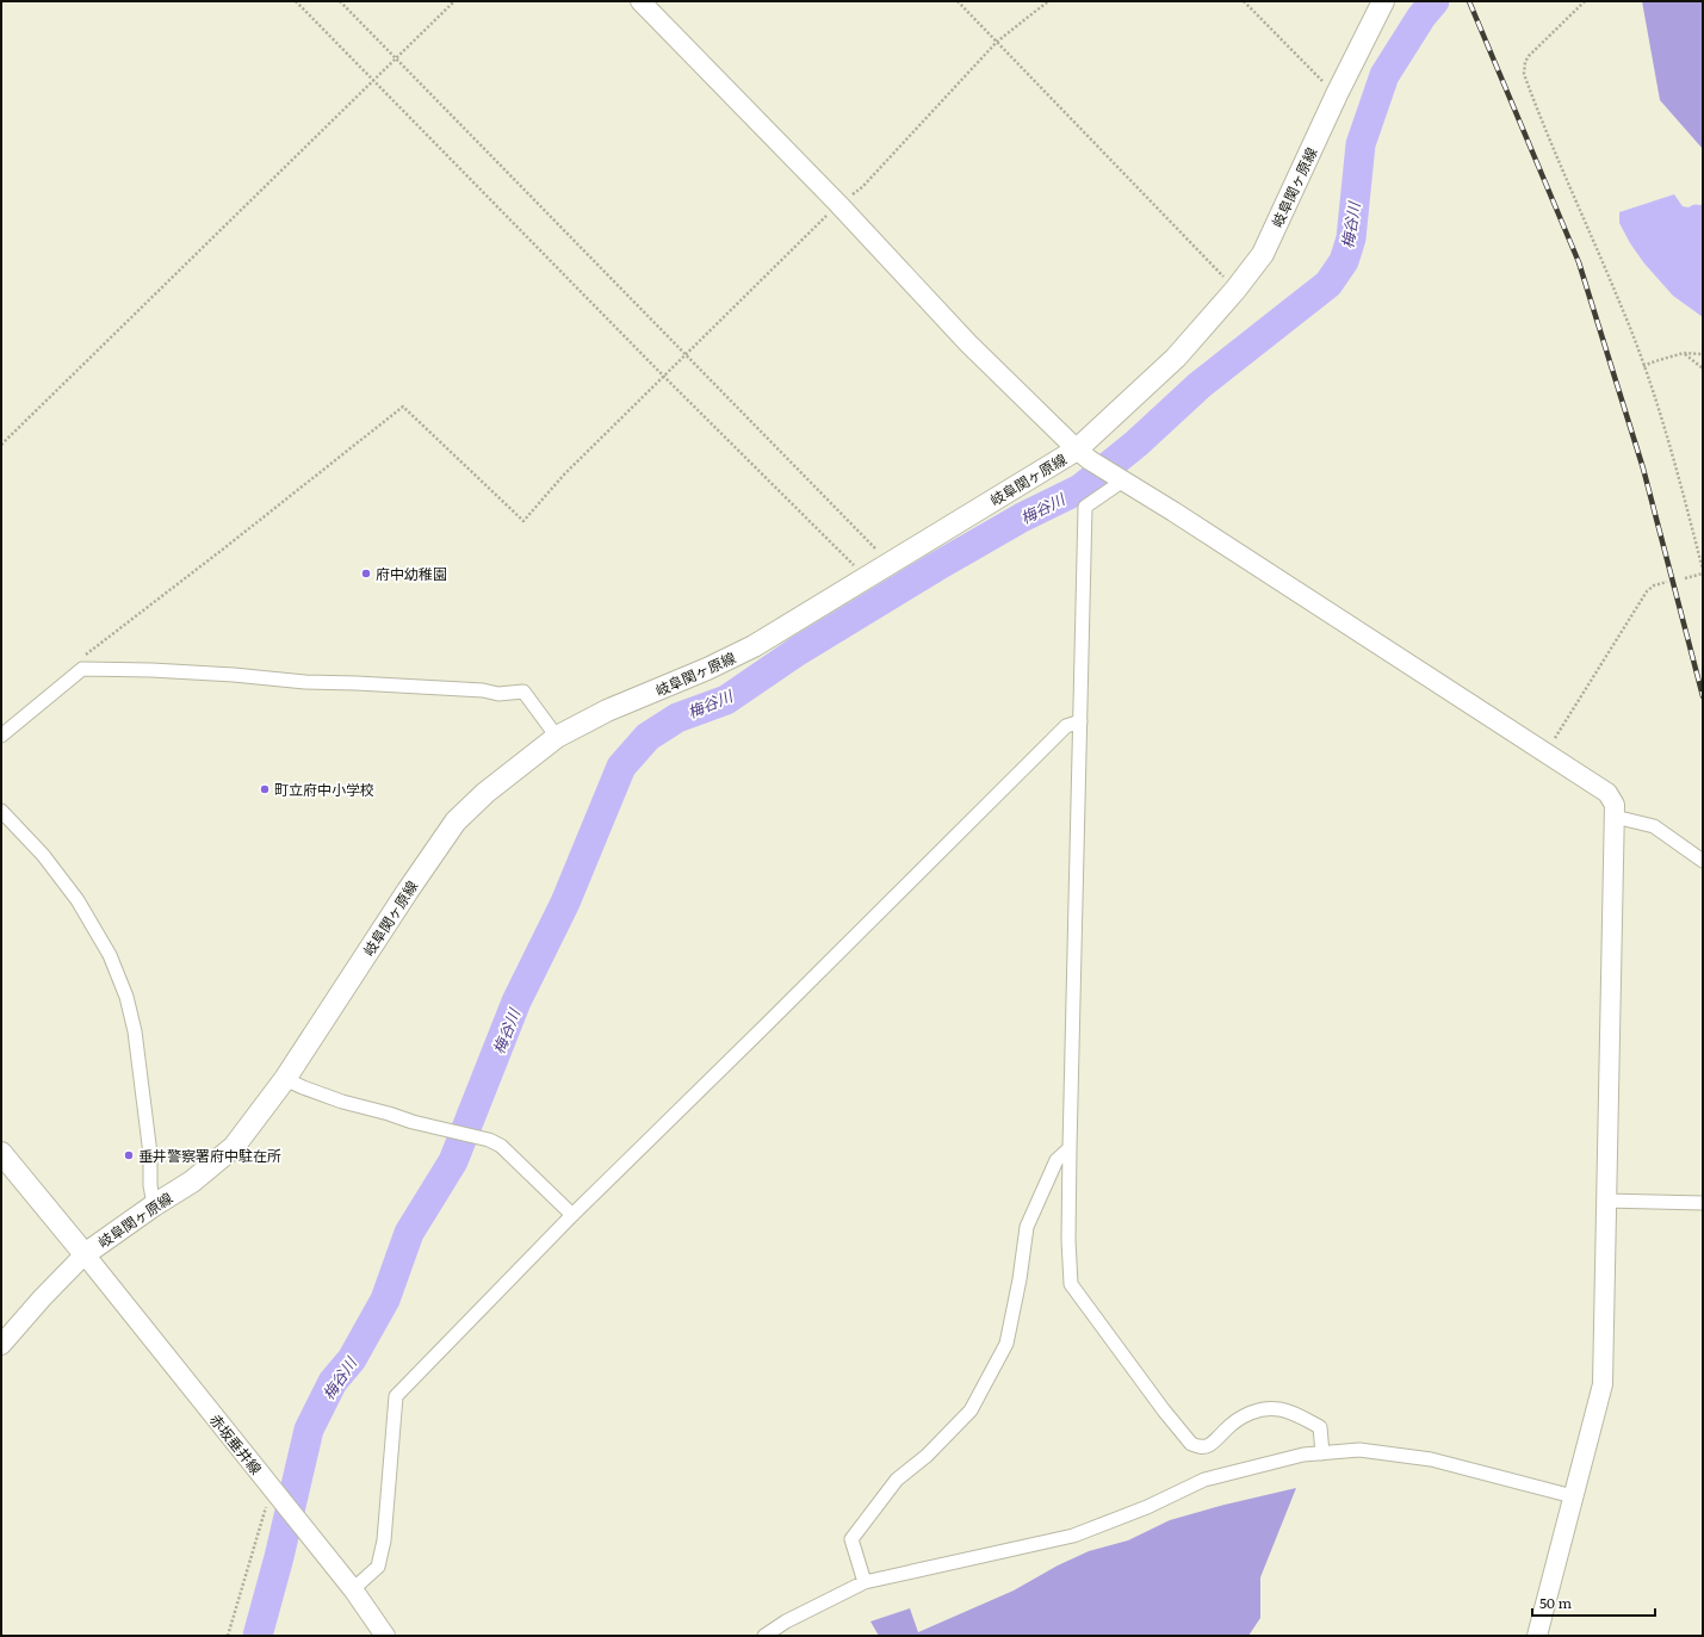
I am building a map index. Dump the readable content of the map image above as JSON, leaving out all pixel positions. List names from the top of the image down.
{
  "streets": {
    "main road": ["岐阜関ヶ原線"],
    "street": ["赤坂垂井線"]
  },
  "crossings": [
    ["岐阜関ヶ原線", "赤坂垂井線"]
  ],
  "water": ["梅谷川"],
  "places": ["府中幼稚園", "町立府中小学校", "垂井警察署府中駐在所"],
  "scale_bar": "50 m"
}
